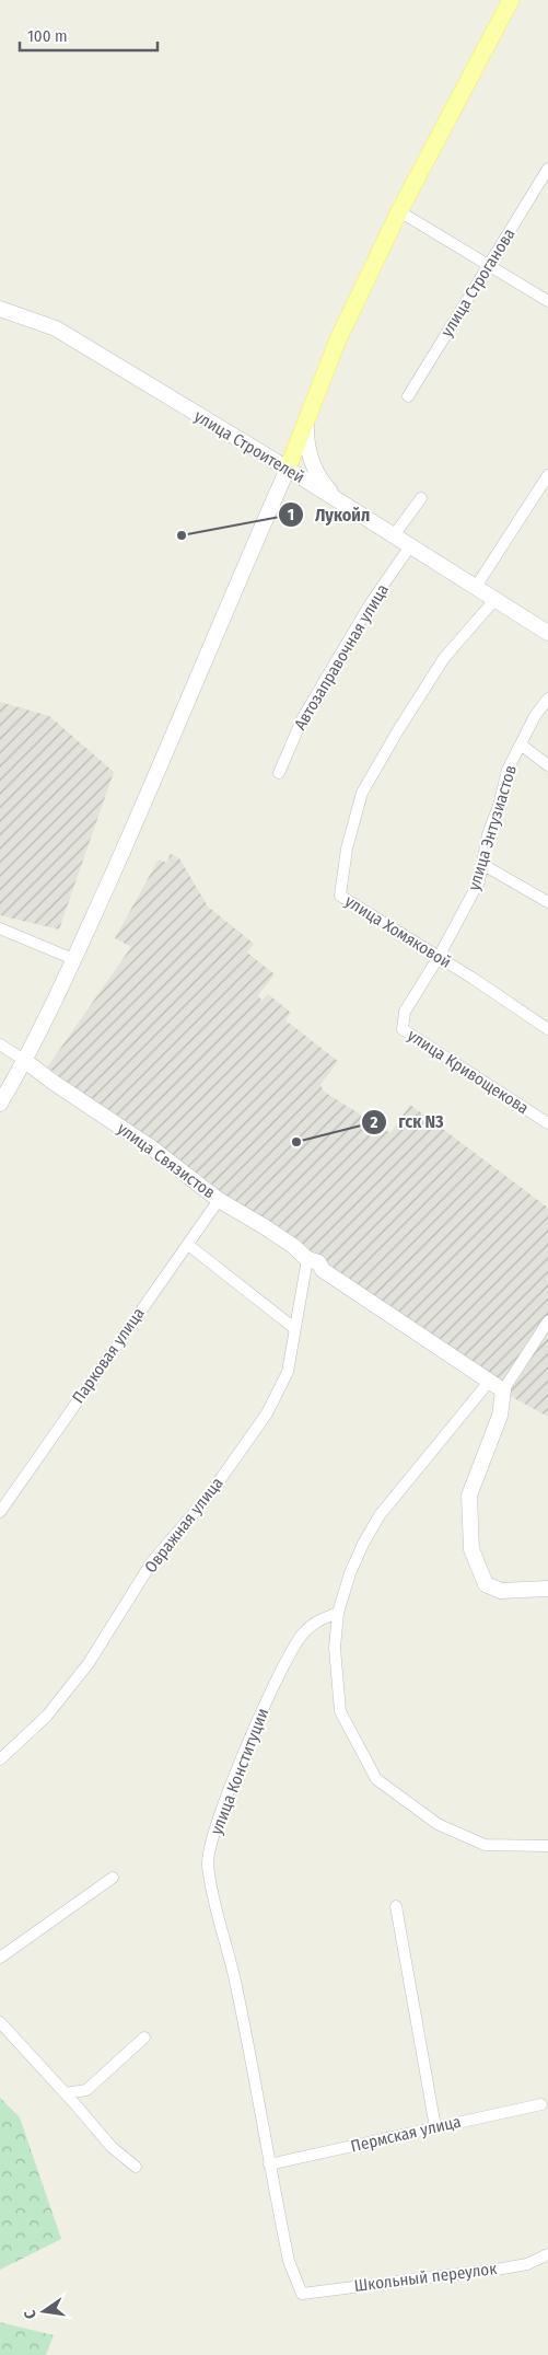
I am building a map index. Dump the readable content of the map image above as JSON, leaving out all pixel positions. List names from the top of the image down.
{
  "streets": {
    "street": [
      "улица Строганова",
      "улица Строителей",
      "Автозаправочная улица",
      "улица Энтузиастов",
      "улица Хомяковой",
      "улица Кривощекова",
      "улица Связистов",
      "Парковая улица",
      "Овражная улица",
      "улица Конституции",
      "Пермская улица",
      "Школьный переулок"
    ]
  },
  "crossings": [
    ["улица Строителей", "Автозаправочная улица"],
    ["улица Строителей", "улица Хомяковой"],
    ["улица Энтузиастов", "улица Хомяковой"],
    ["улица Энтузиастов", "улица Кривощекова"],
    ["улица Хомяковой", "улица Кривощекова"],
    ["улица Связистов", "Парковая улица"],
    ["улица Связистов", "Овражная улица"],
    ["улица Конституции", "Пермская улица"],
    ["улица Конституции", "Школьный переулок"]
  ],
  "places": ["Лукойл", "гск N3"],
  "scale_bar": "100 m",
  "north": "left"
}
